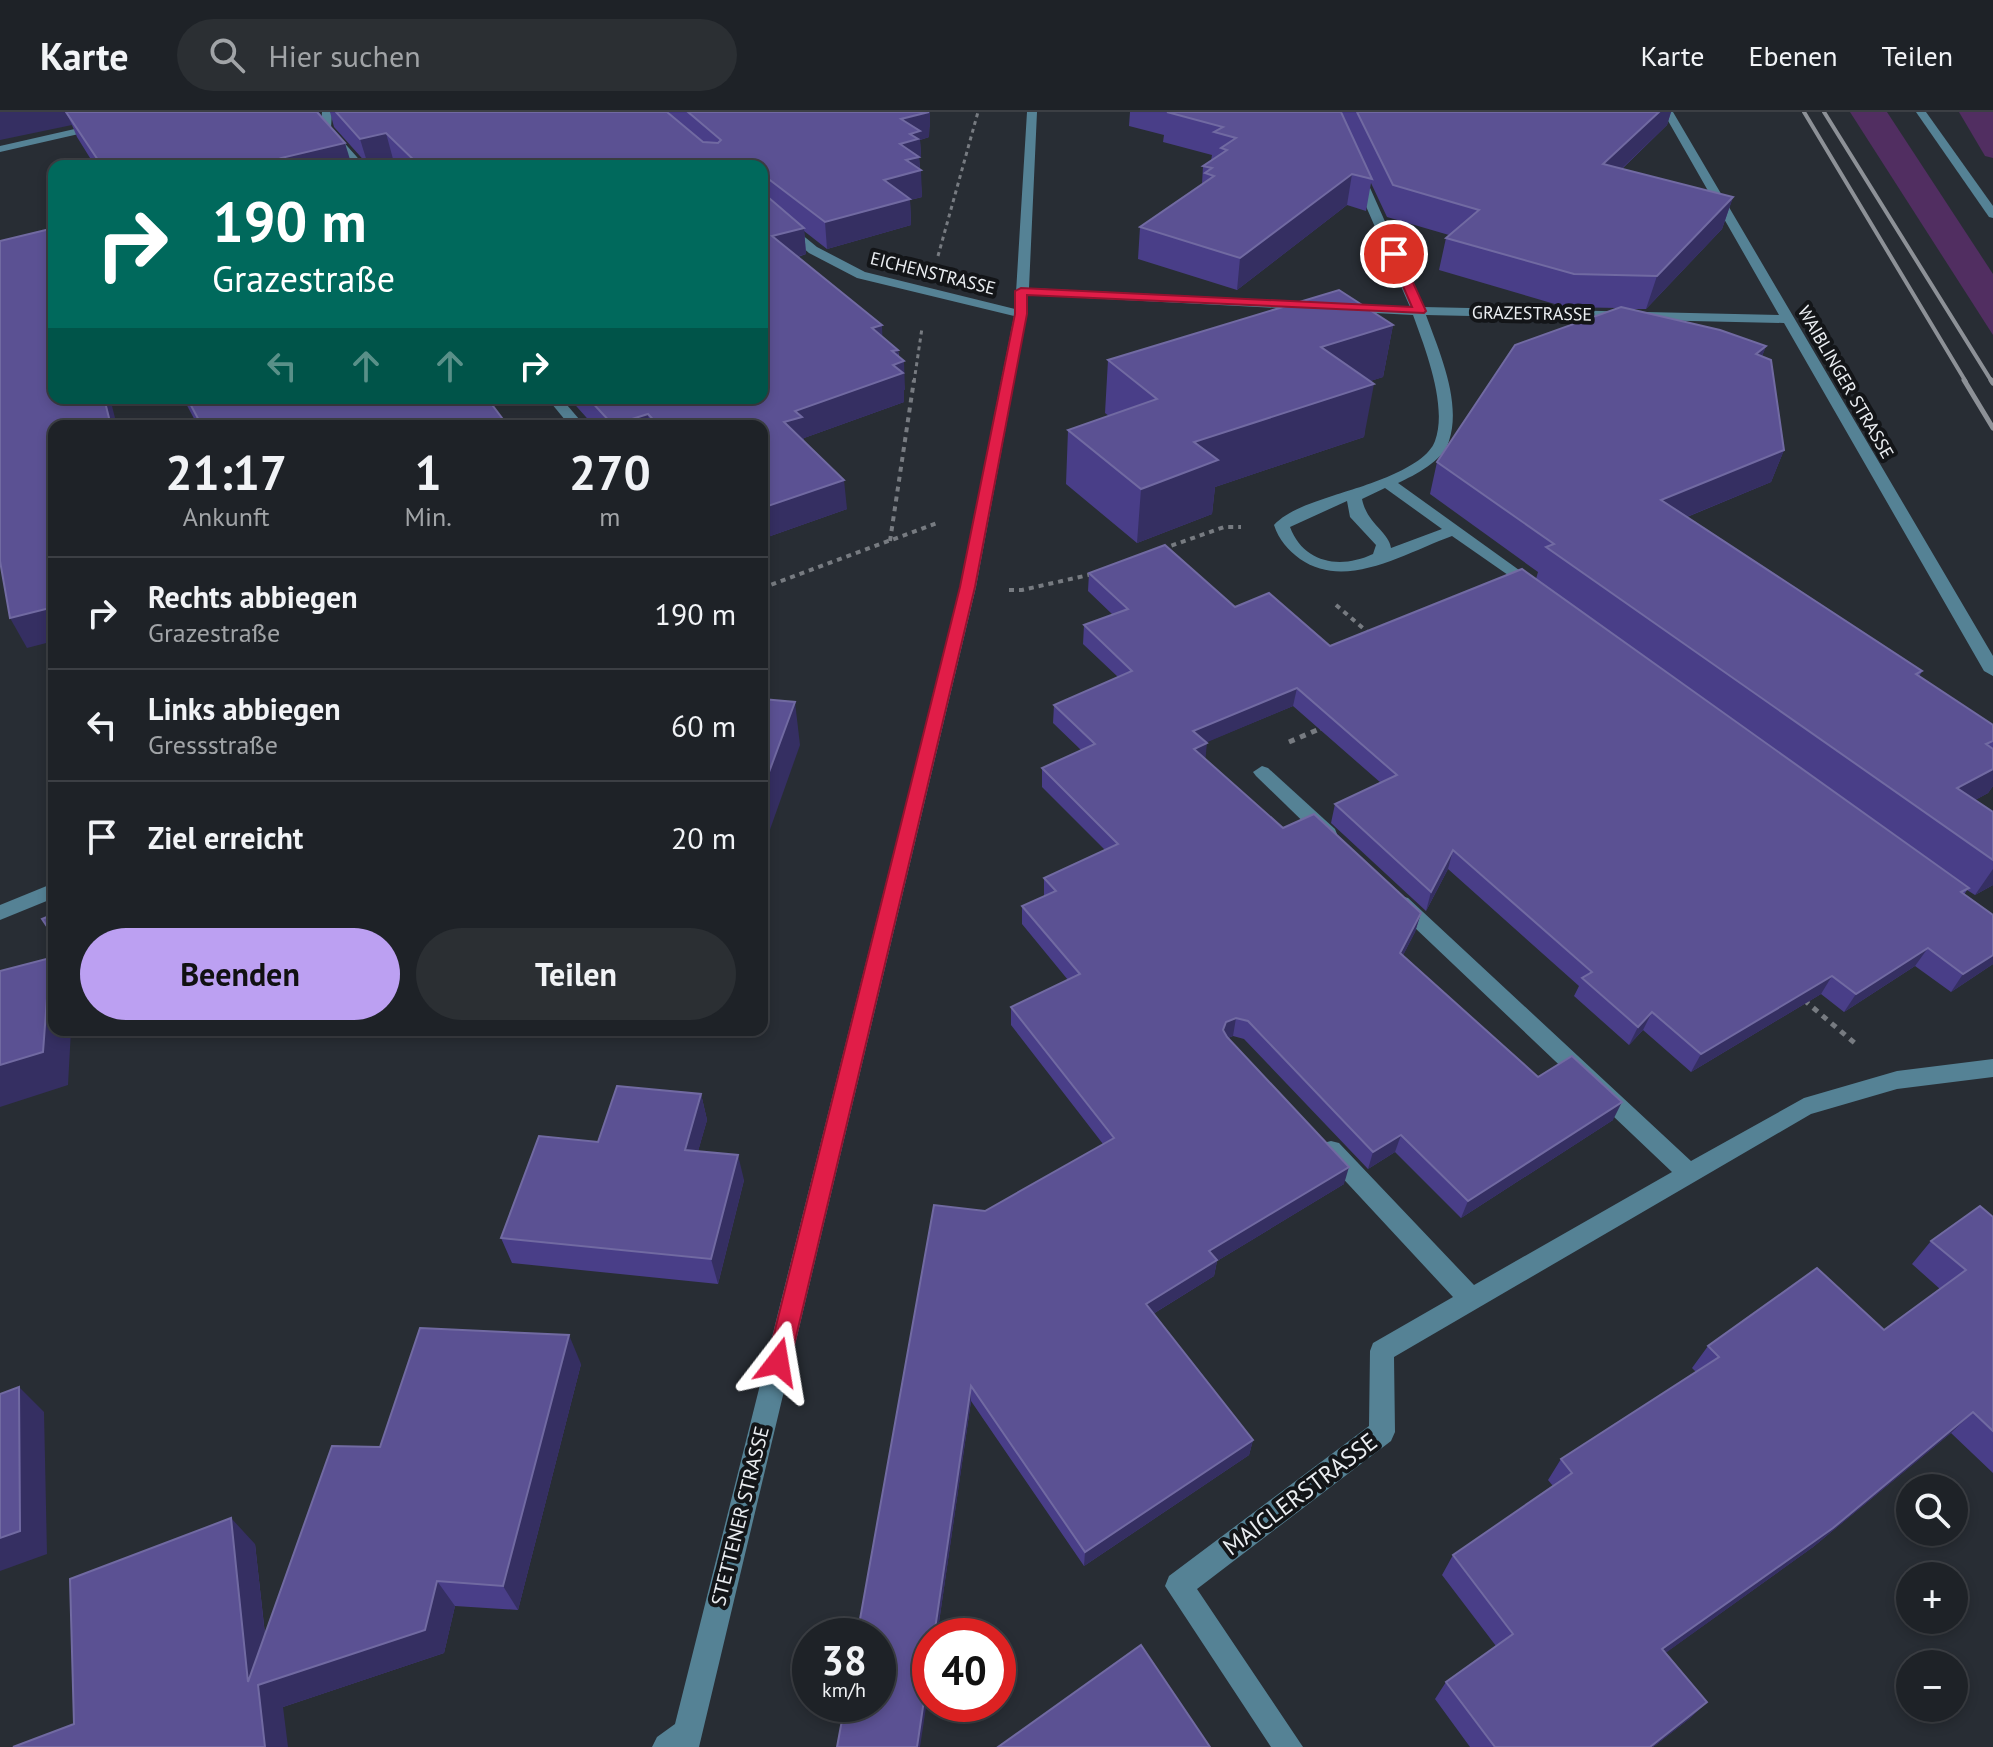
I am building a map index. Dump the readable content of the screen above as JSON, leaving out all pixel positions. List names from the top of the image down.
{
  "streets": {
    "street": [
      "EICHENSTRASSE",
      "GRAZESTRASSE",
      "WAIBLINGER STRASSE",
      "MAICLERSTRASSE",
      "STETTENER STRASSE"
    ]
  },
  "crossings": [
    ["EICHENSTRASSE", "STETTENER STRASSE"],
    ["GRAZESTRASSE", "WAIBLINGER STRASSE"],
    ["GRAZESTRASSE", "STETTENER STRASSE"]
  ],
  "page": {
    "header": "Karte",
    "search": "Hier suchen",
    "nav": ["Karte", "Ebenen", "Teilen"],
    "turn": ["190 m", "Grazestraße"],
    "eta": [
      "21:17",
      "Ankunft",
      "1",
      "Min.",
      "270",
      "m"
    ],
    "list": [
      {
        "name": "Rechts abbiegen",
        "note": "Grazestraße",
        "value": "190 m"
      },
      {
        "name": "Links abbiegen",
        "note": "Gressstraße",
        "value": "60 m"
      },
      {
        "name": "Ziel erreicht",
        "value": "20 m"
      }
    ],
    "buttons": ["Beenden", "Teilen"],
    "map_buttons": ["+", "−"],
    "speed": "38 km/h",
    "limit": "40"
  }
}
